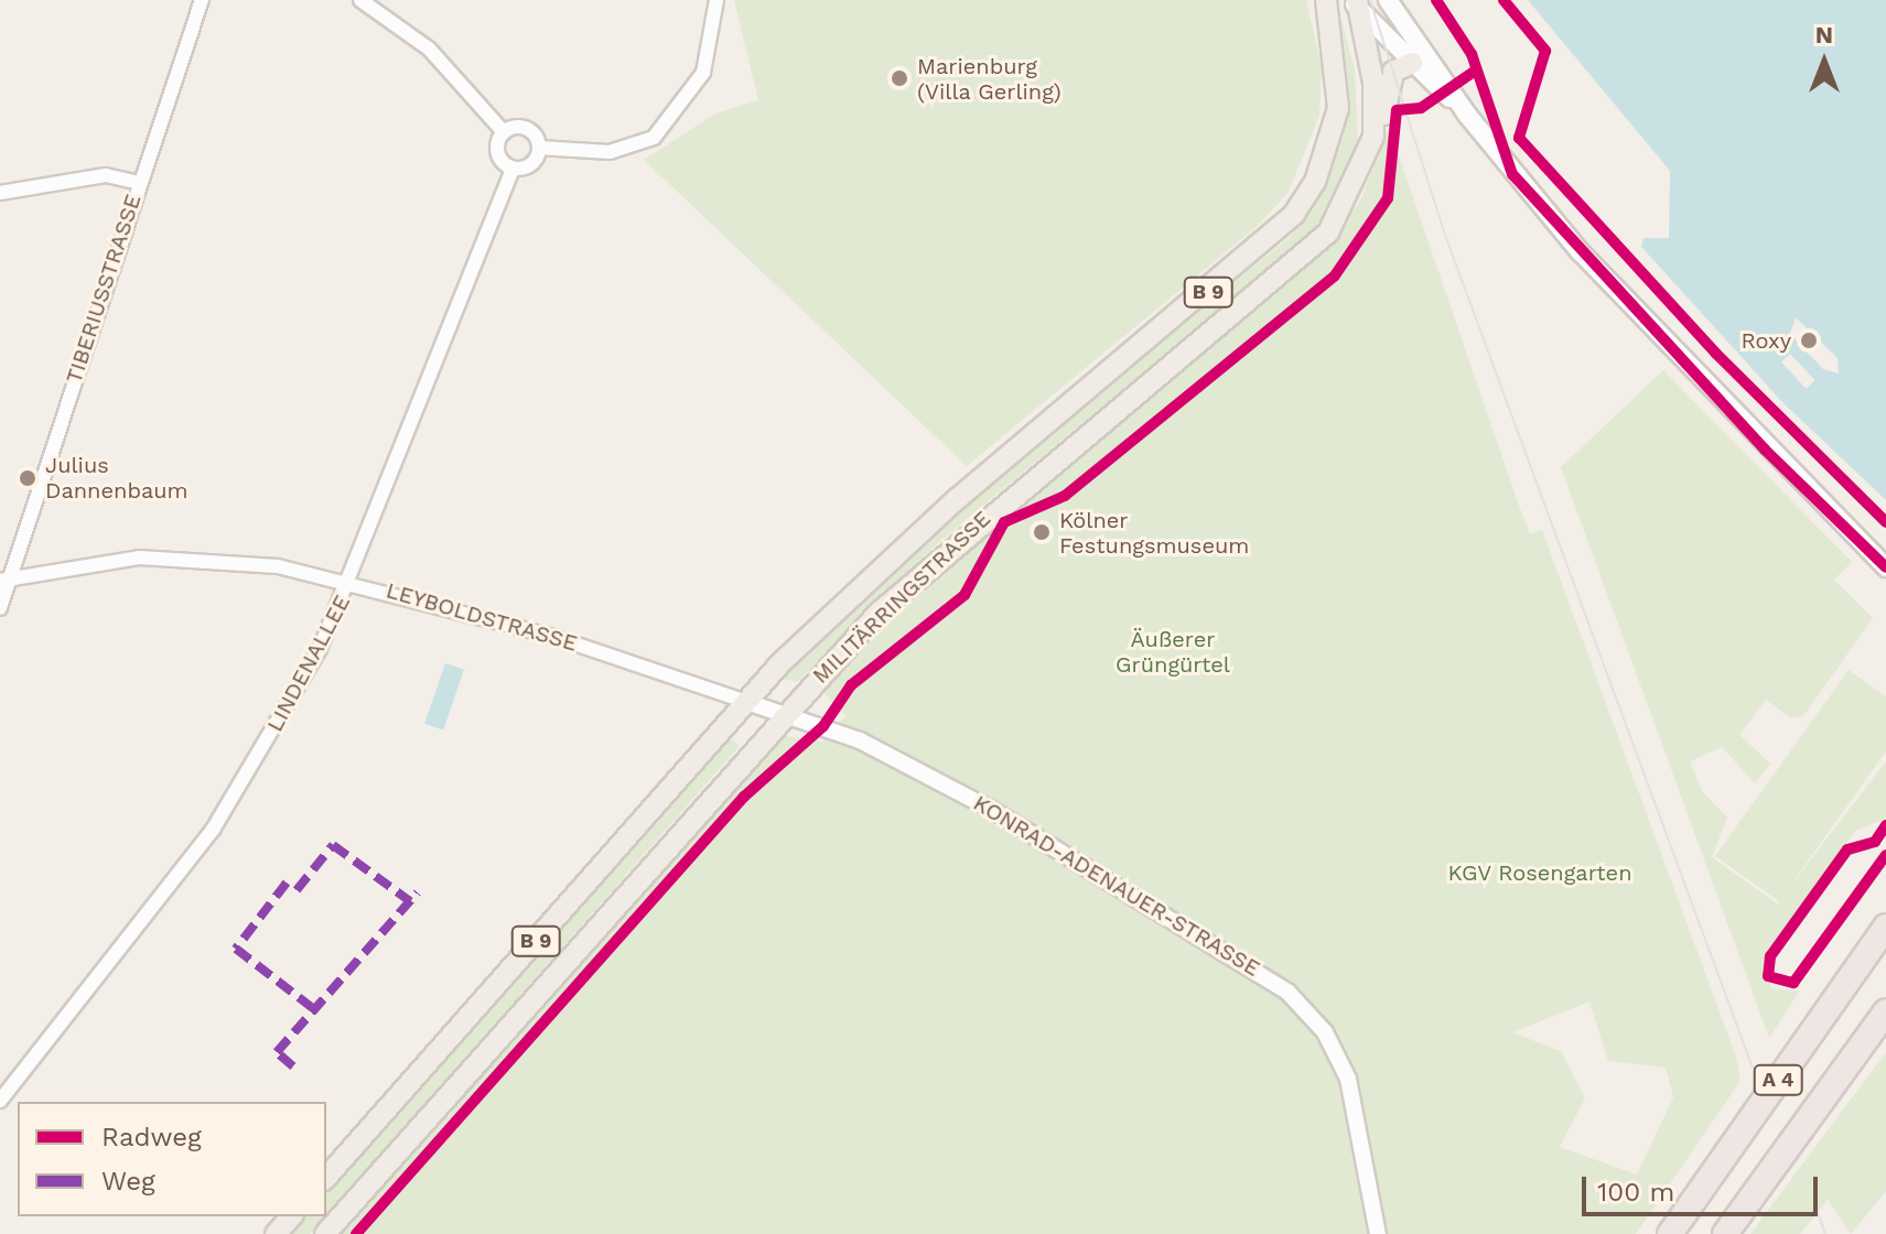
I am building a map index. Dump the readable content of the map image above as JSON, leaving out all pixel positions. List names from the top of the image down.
{
  "streets": {
    "highway": ["A 4"],
    "main road": ["B 9", "MILITÄRRINGSTRASSE"],
    "street": [
      "TIBERIUSSTRASSE",
      "LEYBOLDSTRASSE",
      "LINDENALLEE",
      "KONRAD-ADENAUER-STRASSE"
    ]
  },
  "crossings": [
    ["TIBERIUSSTRASSE", "LEYBOLDSTRASSE"],
    ["B 9", "MILITÄRRINGSTRASSE"],
    ["MILITÄRRINGSTRASSE", "LEYBOLDSTRASSE"],
    ["MILITÄRRINGSTRASSE", "KONRAD-ADENAUER-STRASSE"],
    ["LEYBOLDSTRASSE", "LINDENALLEE"],
    ["LEYBOLDSTRASSE", "KONRAD-ADENAUER-STRASSE"]
  ],
  "parks": ["Äußerer Grüngürtel", "KGV Rosengarten"],
  "places": [
    "Marienburg (Villa Gerling)",
    "Roxy",
    "Julius Dannenbaum",
    "Kölner Festungsmuseum"
  ],
  "legend": ["Radweg", "Weg"],
  "scale_bar": "100 m",
  "north": "top"
}
